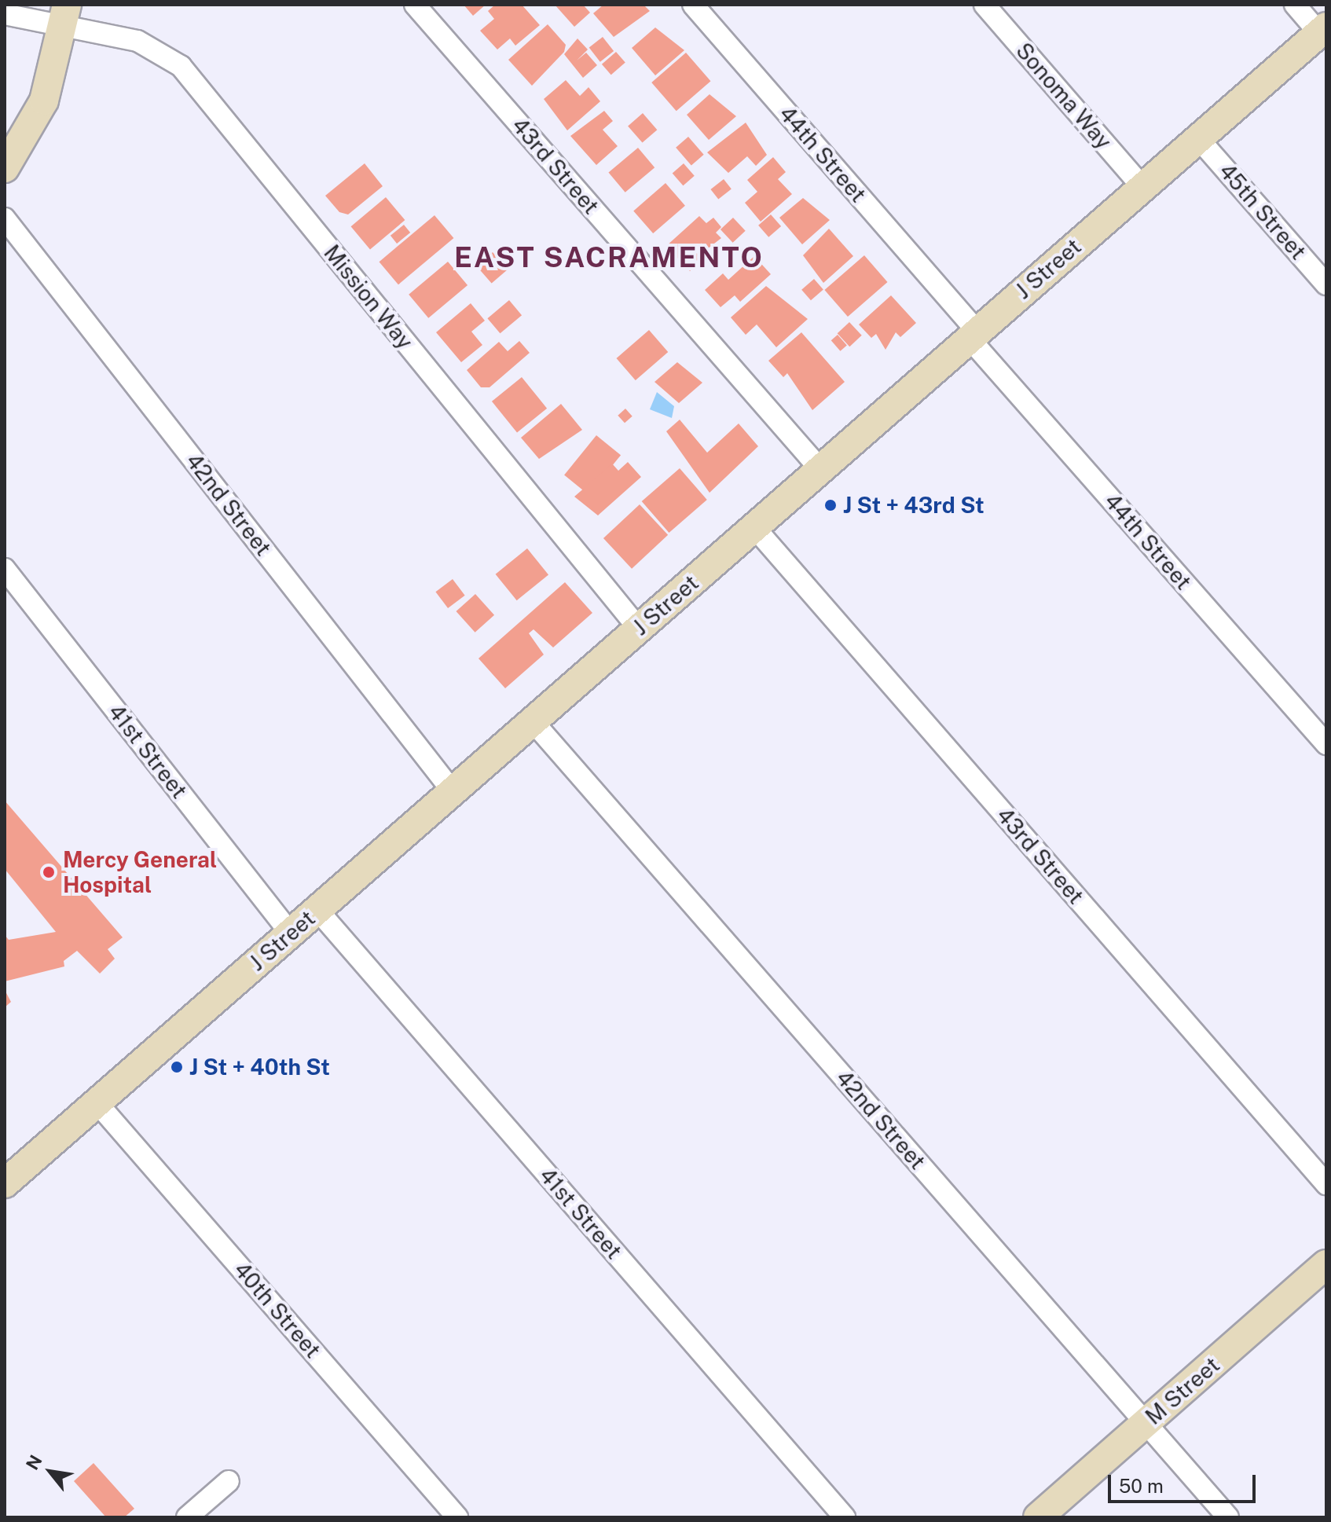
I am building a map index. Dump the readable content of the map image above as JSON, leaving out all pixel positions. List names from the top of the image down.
{
  "streets": {
    "main road": ["J Street", "M Street"],
    "street": [
      "Sonoma Way",
      "44th Street",
      "43rd Street",
      "45th Street",
      "Mission Way",
      "42nd Street",
      "41st Street",
      "40th Street"
    ]
  },
  "crossings": [
    ["Sonoma Way", "J Street"],
    ["44th Street", "J Street"],
    ["43rd Street", "J Street"],
    ["45th Street", "J Street"],
    ["J Street", "Mission Way"],
    ["J Street", "42nd Street"],
    ["J Street", "41st Street"],
    ["J Street", "40th Street"],
    ["42nd Street", "M Street"]
  ],
  "districts": ["EAST SACRAMENTO"],
  "places": ["J St + 43rd St", "Mercy General Hospital", "J St + 40th St"],
  "scale_bar": "50 m",
  "north": "top left"
}
